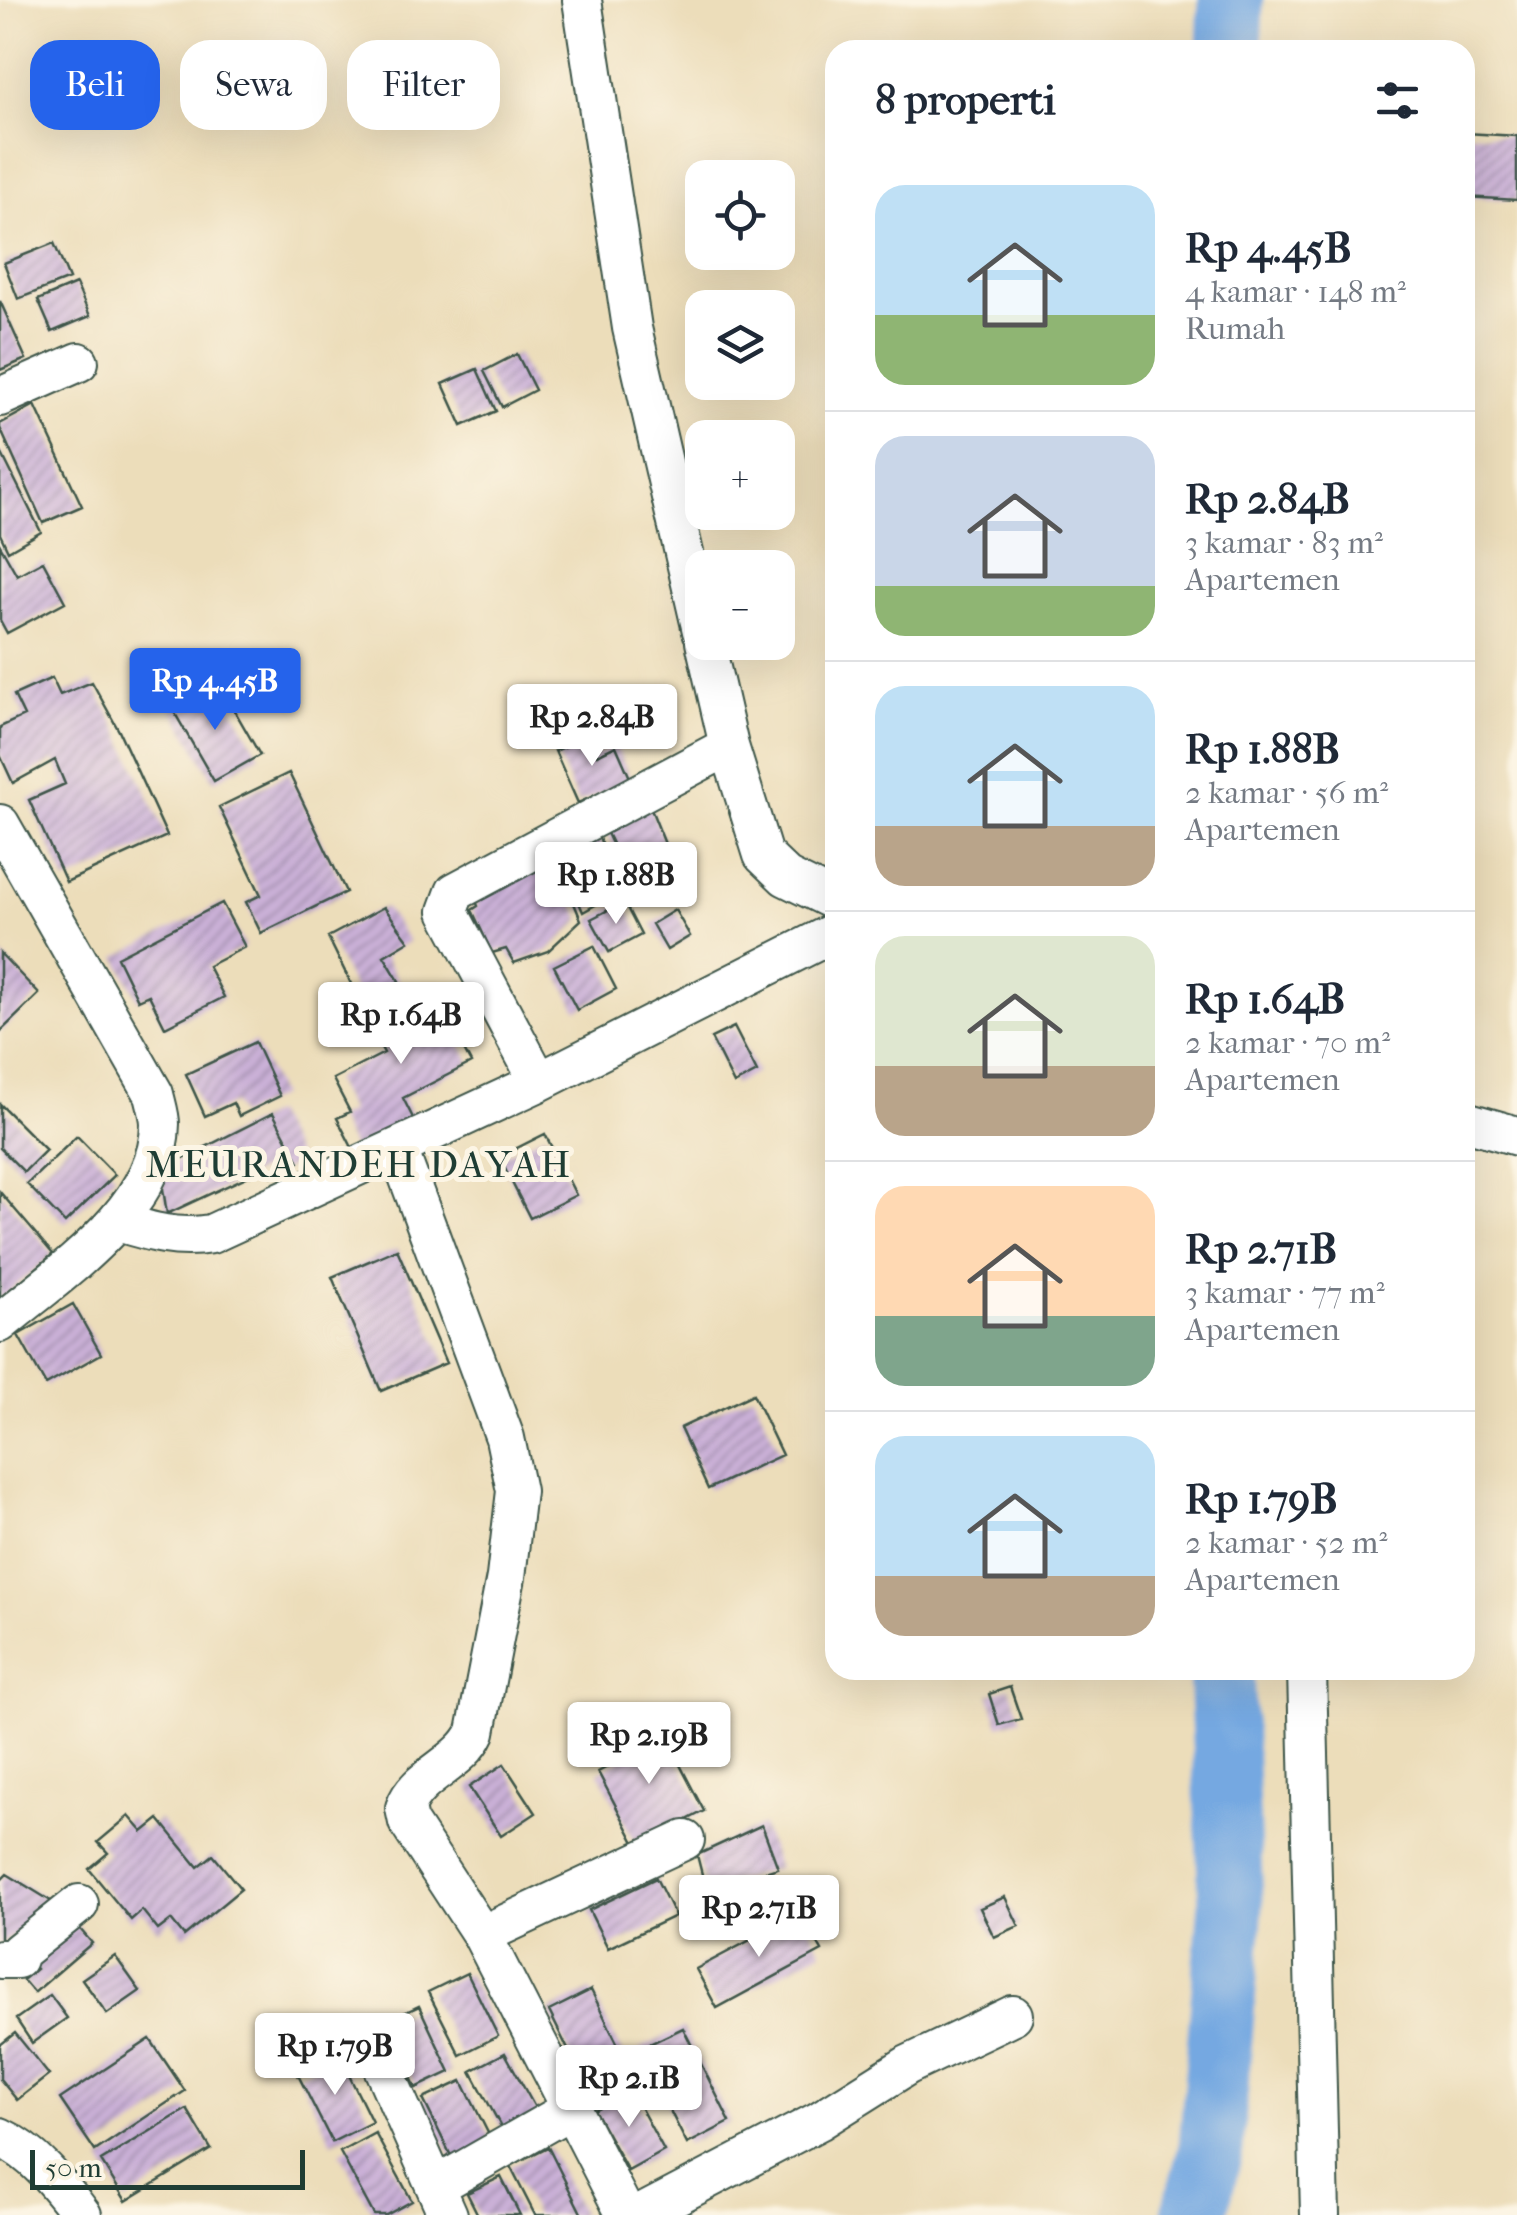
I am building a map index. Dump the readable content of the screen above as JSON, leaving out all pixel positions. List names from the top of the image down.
{
  "districts": ["MEURANDEH DAYAH"],
  "scale_bar": "50 m",
  "page": {
    "chip": ["Beli", "Sewa", "Filter"],
    "heading": "8 properti",
    "map_buttons": ["+", "−"],
    "list": [
      {
        "name": "Rp 4.45B",
        "note": "4 kamar · 148 m² · Rumah"
      },
      {
        "name": "Rp 2.84B",
        "note": "3 kamar · 83 m² · Apartemen"
      },
      {
        "name": "Rp 1.88B",
        "note": "2 kamar · 56 m² · Apartemen"
      },
      {
        "name": "Rp 1.64B",
        "note": "2 kamar · 70 m² · Apartemen"
      },
      {
        "name": "Rp 2.71B",
        "note": "3 kamar · 77 m² · Apartemen"
      },
      {
        "name": "Rp 1.79B",
        "note": "2 kamar · 52 m² · Apartemen"
      }
    ],
    "price": [
      "Rp 4.45B",
      "Rp 2.84B",
      "Rp 1.88B",
      "Rp 1.64B",
      "Rp 2.19B",
      "Rp 2.71B",
      "Rp 1.79B",
      "Rp 2.1B"
    ],
    "scale": "50 m"
  }
}
